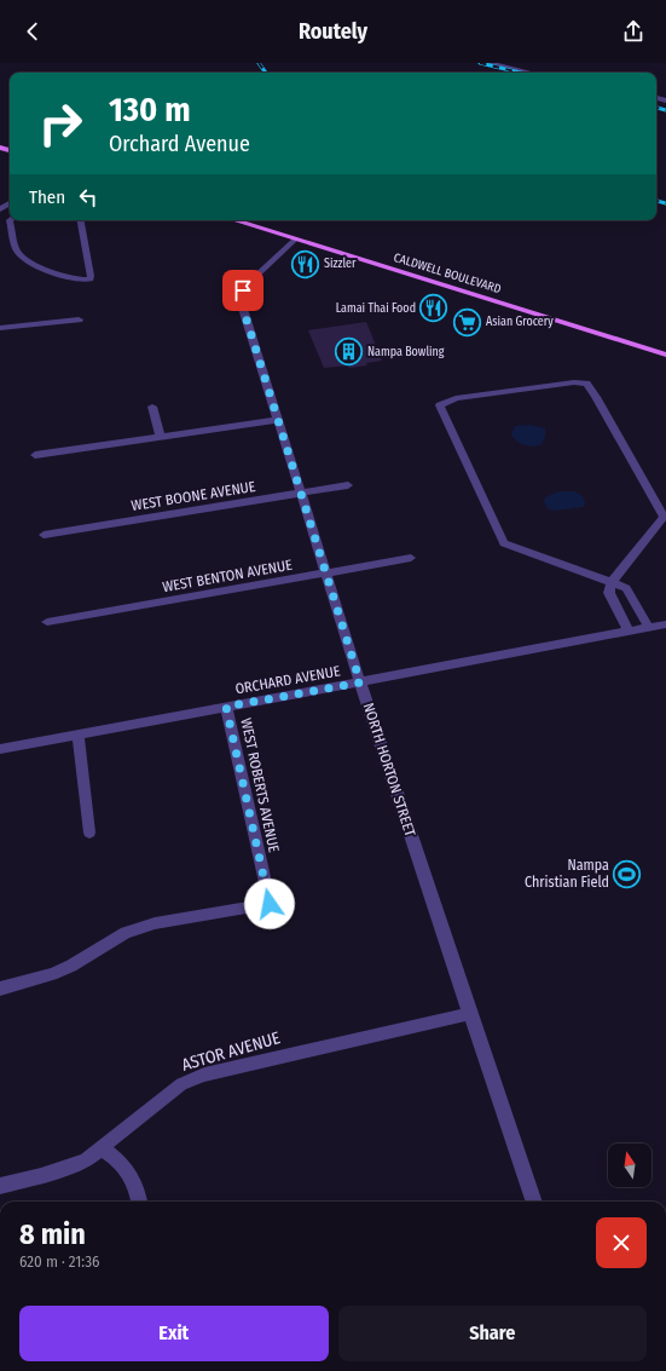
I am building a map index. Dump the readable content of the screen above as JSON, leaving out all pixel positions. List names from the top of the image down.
{
  "streets": {
    "main road": ["CALDWELL BOULEVARD"],
    "street": [
      "WEST BOONE AVENUE",
      "WEST BENTON AVENUE",
      "ORCHARD AVENUE",
      "NORTH HORTON STREET",
      "WEST ROBERTS AVENUE",
      "ASTOR AVENUE"
    ]
  },
  "crossings": [
    ["CALDWELL BOULEVARD", "NORTH HORTON STREET"],
    ["WEST BOONE AVENUE", "NORTH HORTON STREET"],
    ["WEST BENTON AVENUE", "NORTH HORTON STREET"],
    ["ORCHARD AVENUE", "NORTH HORTON STREET"],
    ["ORCHARD AVENUE", "WEST ROBERTS AVENUE"],
    ["NORTH HORTON STREET", "ASTOR AVENUE"]
  ],
  "places": {
    "restaurant": ["Sizzler", "Lamai Thai Food"],
    "supermarket": ["Asian Grocery"],
    "building": ["Nampa Bowling"],
    "sports": ["Nampa Christian Field"]
  },
  "north": "top",
  "page": {
    "header": "Routely",
    "turn": ["130 m", "Orchard Avenue"],
    "then": "Then",
    "heading": ["8 min", "620 m · 21:36"],
    "buttons": ["Exit", "Share"]
  }
}
